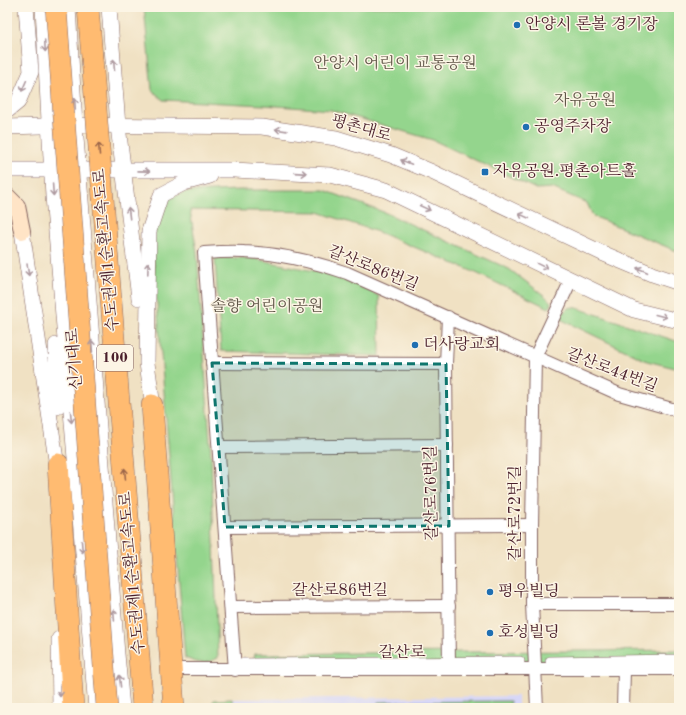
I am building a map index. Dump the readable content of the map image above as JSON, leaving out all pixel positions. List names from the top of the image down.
{
  "streets": {
    "highway": ["수도권제1순환고속도로", "100"],
    "street": [
      "평촌대로",
      "갈산로86번길",
      "신기대로",
      "갈산로44번길",
      "갈산로76번길",
      "갈산로72번길",
      "갈산로"
    ]
  },
  "crossings": [
    ["평촌대로", "신기대로"],
    ["갈산로86번길", "갈산로44번길"],
    ["갈산로86번길", "갈산로76번길"],
    ["갈산로86번길", "갈산로72번길"],
    ["갈산로86번길", "갈산로"],
    ["갈산로44번길", "갈산로72번길"],
    ["갈산로76번길", "갈산로"],
    ["갈산로72번길", "갈산로"]
  ],
  "parks": ["안양시 어린이 교통공원", "자유공원", "솔향 어린이공원"],
  "places": {
    "other": [
      "안양시 론볼 경기장",
      "공영주차장",
      "더사랑교회",
      "평우빌딩",
      "호성빌딩"
    ],
    "transit": ["자유공원.평촌아트홀"]
  }
}
